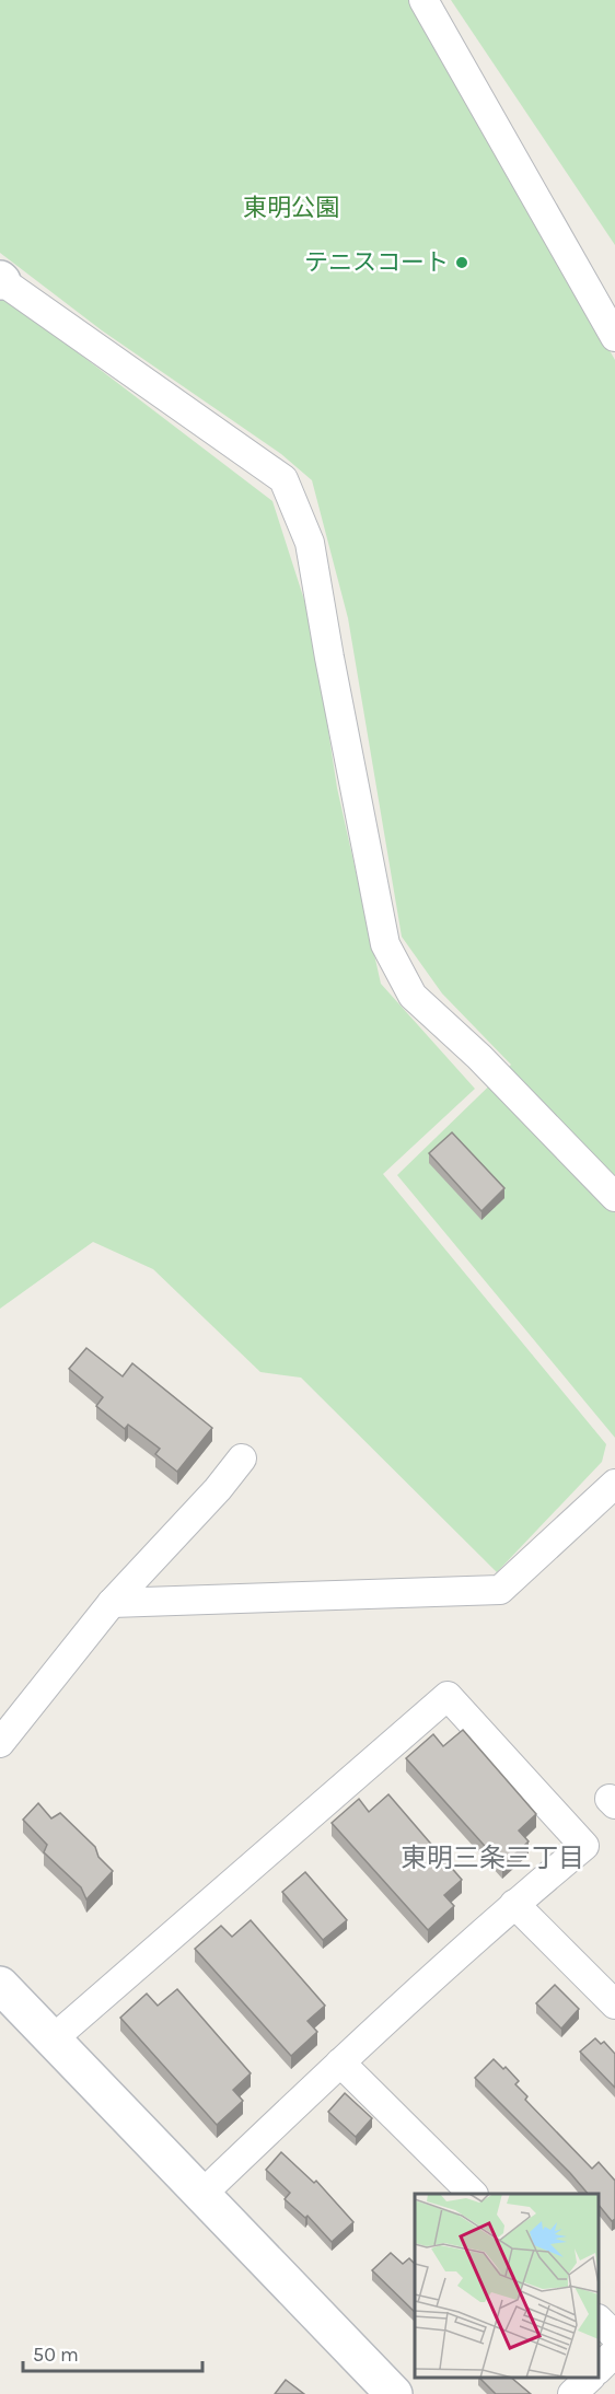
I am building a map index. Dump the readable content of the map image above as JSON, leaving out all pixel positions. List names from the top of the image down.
{
  "districts": ["東明三条三丁目"],
  "parks": ["東明公園"],
  "places": ["テニスコート"],
  "scale_bar": "50 m"
}
